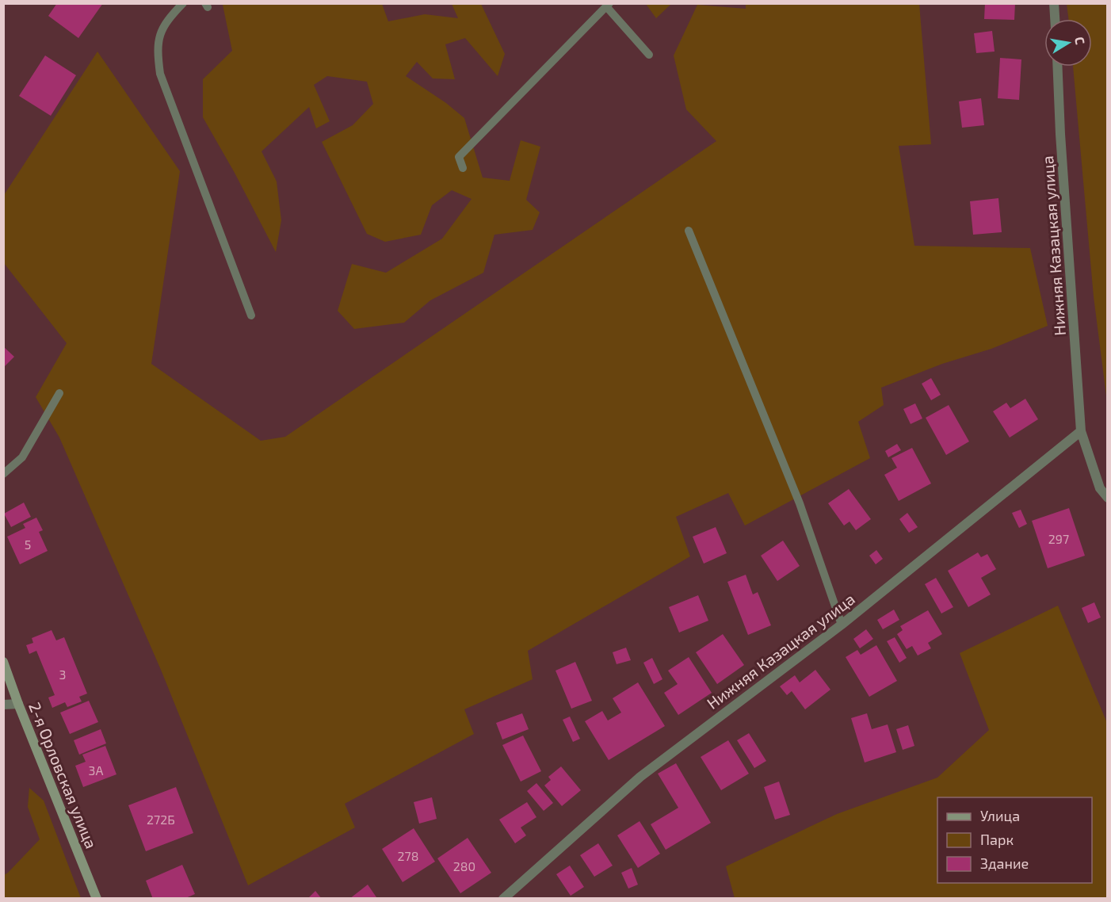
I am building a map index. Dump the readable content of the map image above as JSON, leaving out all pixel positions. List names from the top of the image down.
{
  "streets": {
    "street": ["Нижняя Казацкая улица", "2-я Орловская улица"]
  },
  "house_numbers": [
    "297",
    "5",
    "3",
    "3А",
    "272Б",
    "278",
    "280"
  ],
  "legend": ["Улица", "Парк", "Здание"],
  "north": "right"
}
